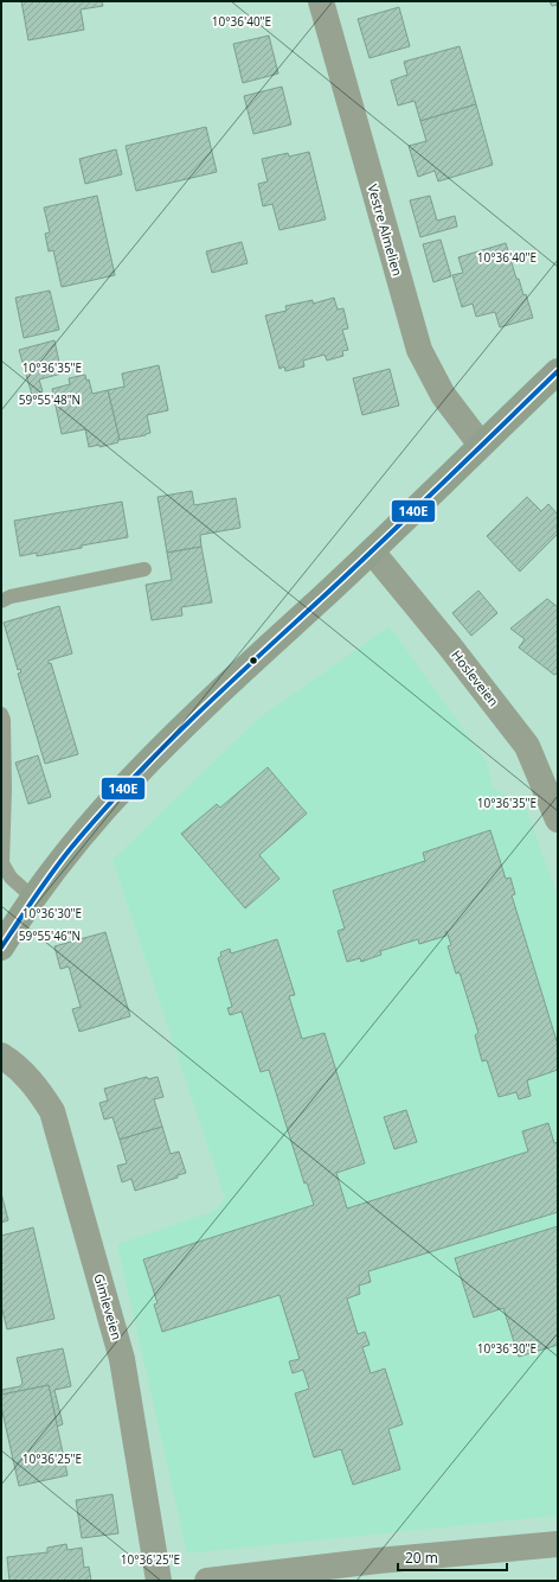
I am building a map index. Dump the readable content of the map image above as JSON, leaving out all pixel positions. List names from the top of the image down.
{
  "streets": {
    "street": ["Vestre Almelien", "Hosleveien", "Gimleveien"]
  },
  "lines": ["transit line 140E"],
  "scale_bar": "20 m",
  "coordinates": [
    "10°36'40\"E",
    "10°36'35\"E",
    "59°55'48\"N",
    "10°36'30\"E",
    "59°55'46\"N",
    "10°36'25\"E"
  ]
}
